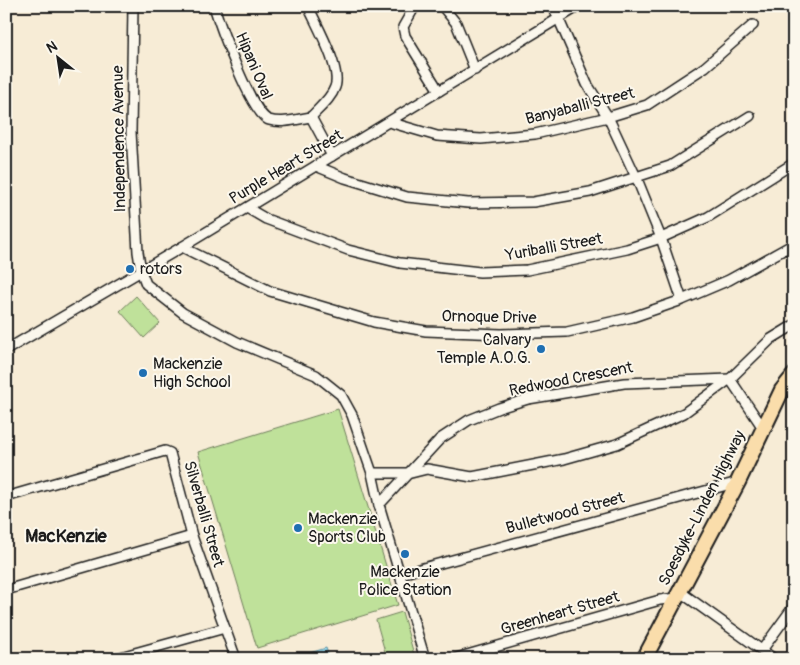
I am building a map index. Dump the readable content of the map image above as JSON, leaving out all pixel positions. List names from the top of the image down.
{
  "streets": {
    "main road": ["Soesdyke-Linden Highway"],
    "street": [
      "Hipani Oval",
      "Banyaballi Street",
      "Independence Avenue",
      "Purple Heart Street",
      "Yuriballi Street",
      "Ornoque Drive",
      "Redwood Crescent",
      "Bulletwood Street",
      "Silverballi Street",
      "Greenheart Street"
    ]
  },
  "crossings": [
    ["Banyaballi Street", "Purple Heart Street"],
    ["Independence Avenue", "Purple Heart Street"],
    ["Purple Heart Street", "Yuriballi Street"],
    ["Purple Heart Street", "Ornoque Drive"],
    ["Soesdyke-Linden Highway", "Bulletwood Street"],
    ["Soesdyke-Linden Highway", "Greenheart Street"]
  ],
  "districts": ["MacKenzie"],
  "places": [
    "rotors",
    "Calvary Temple A.O.G.",
    "Mackenzie High School",
    "Mackenzie Sports Club",
    "Mackenzie Police Station"
  ],
  "north": "top left"
}
